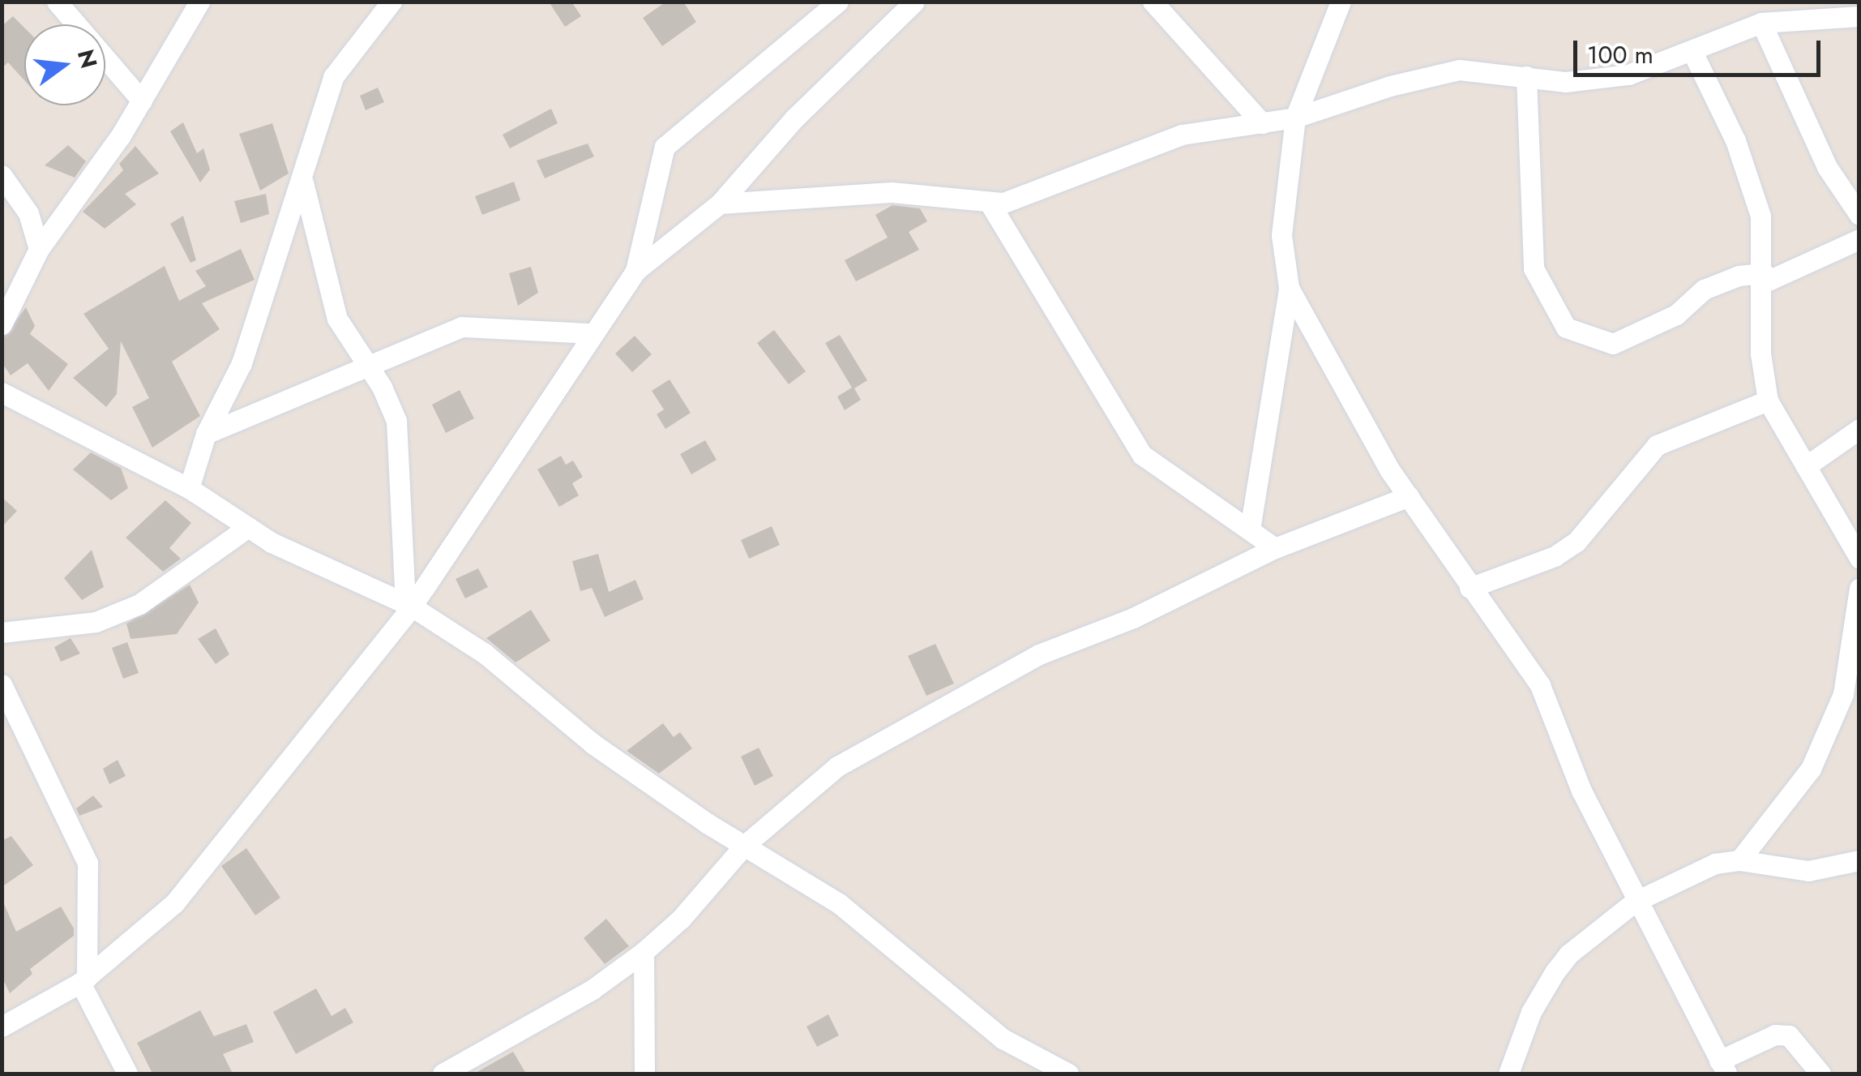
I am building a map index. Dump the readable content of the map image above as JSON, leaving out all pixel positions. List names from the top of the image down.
{
  "scale_bar": "100 m",
  "north": "right"
}
